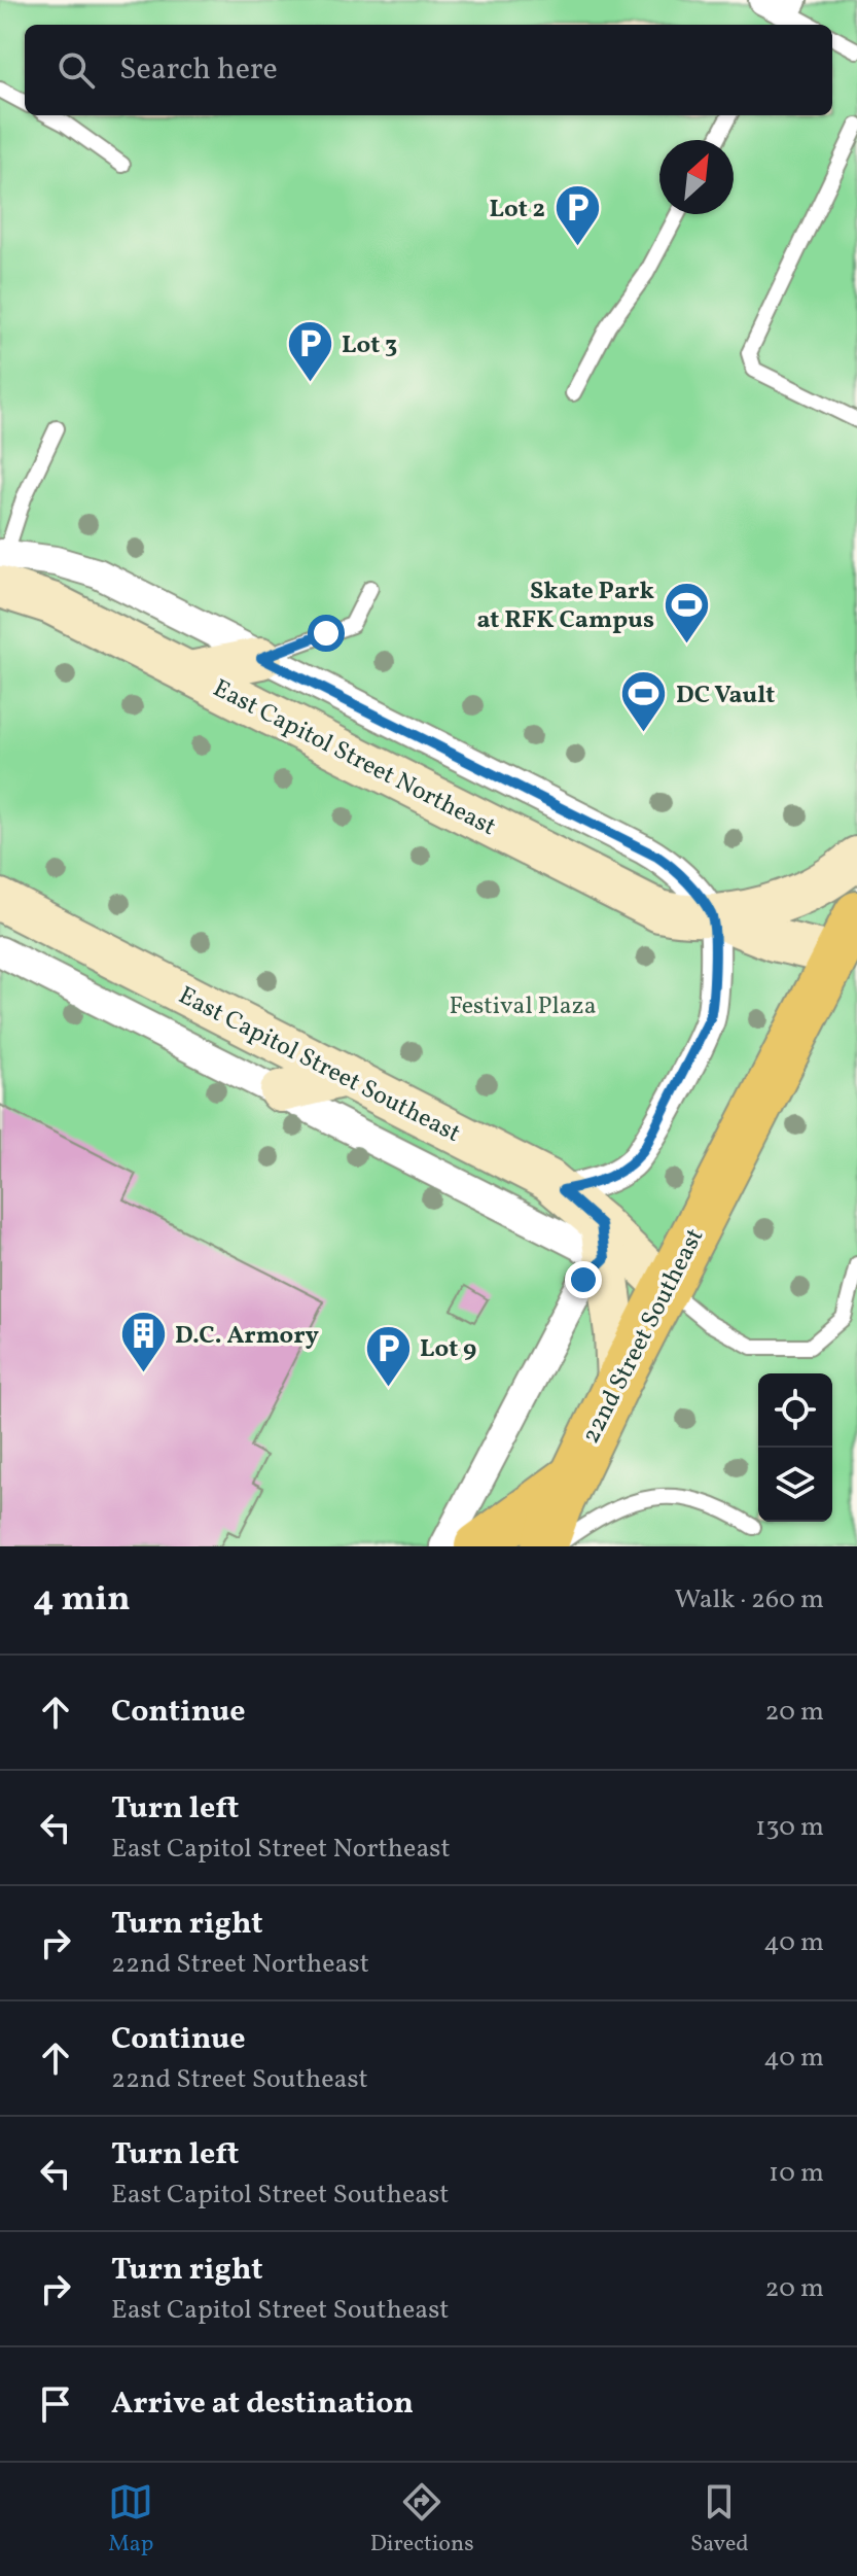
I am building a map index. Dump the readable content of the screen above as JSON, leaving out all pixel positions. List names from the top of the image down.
{
  "streets": {
    "main road": ["East Capitol Street Northeast", "East Capitol Street Southeast", "22nd Street Southeast"]
  },
  "parks": ["Festival Plaza"],
  "places": {
    "parking": ["Lot 2", "Lot 3", "Lot 9"],
    "sports": ["Skate Park at RFK Campus", "DC Vault"],
    "building": ["D.C. Armory"]
  },
  "north": "top right",
  "page": {
    "search": "Search here",
    "heading": ["4 min", "Walk · 260 m"],
    "list": [
      ["Continue", "20 m"],
      ["Turn left", "East Capitol Street Northeast", "130 m"],
      ["Turn right", "22nd Street Northeast", "40 m"],
      ["Continue", "22nd Street Southeast", "40 m"],
      ["Turn left", "East Capitol Street Southeast", "10 m"],
      ["Turn right", "East Capitol Street Southeast", "20 m"],
      "Arrive at destination"
    ],
    "nav": ["Map", "Directions", "Saved"]
  }
}
